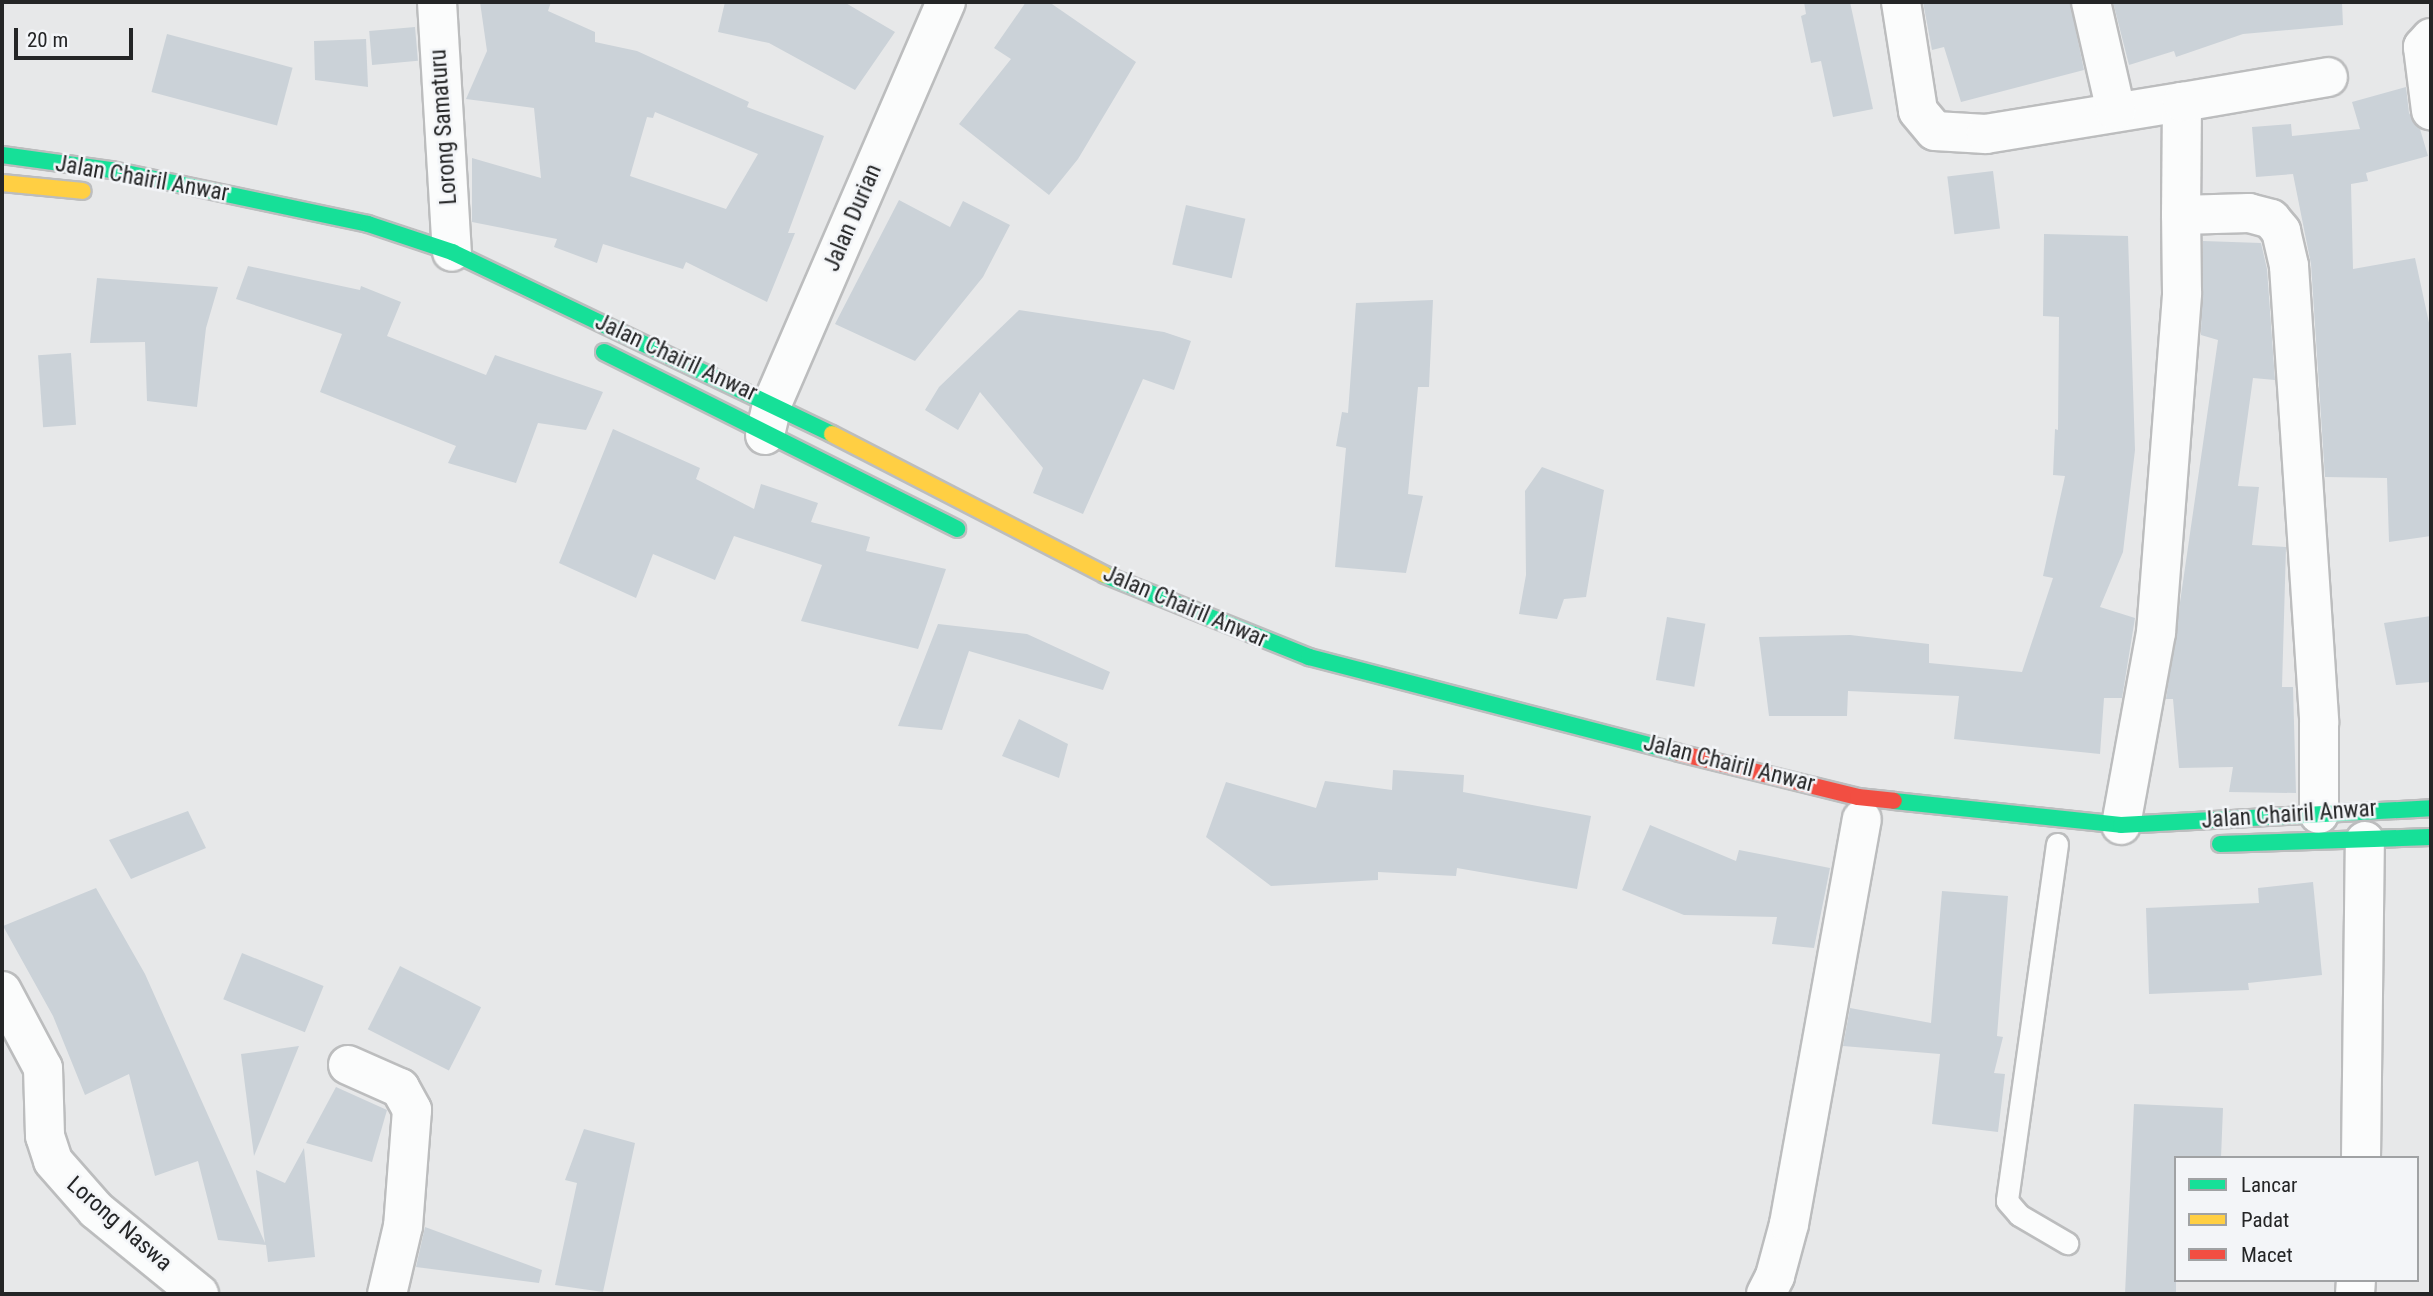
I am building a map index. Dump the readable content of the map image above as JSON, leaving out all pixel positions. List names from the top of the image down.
{
  "streets": {
    "main road": ["Jalan Chairil Anwar"],
    "street": ["Lorong Samaturu", "Jalan Durian", "Lorong Naswa"]
  },
  "crossings": [
    ["Lorong Samaturu", "Jalan Chairil Anwar"],
    ["Jalan Chairil Anwar", "Jalan Durian"]
  ],
  "legend": ["Lancar", "Padat", "Macet"],
  "scale_bar": "20 m"
}
